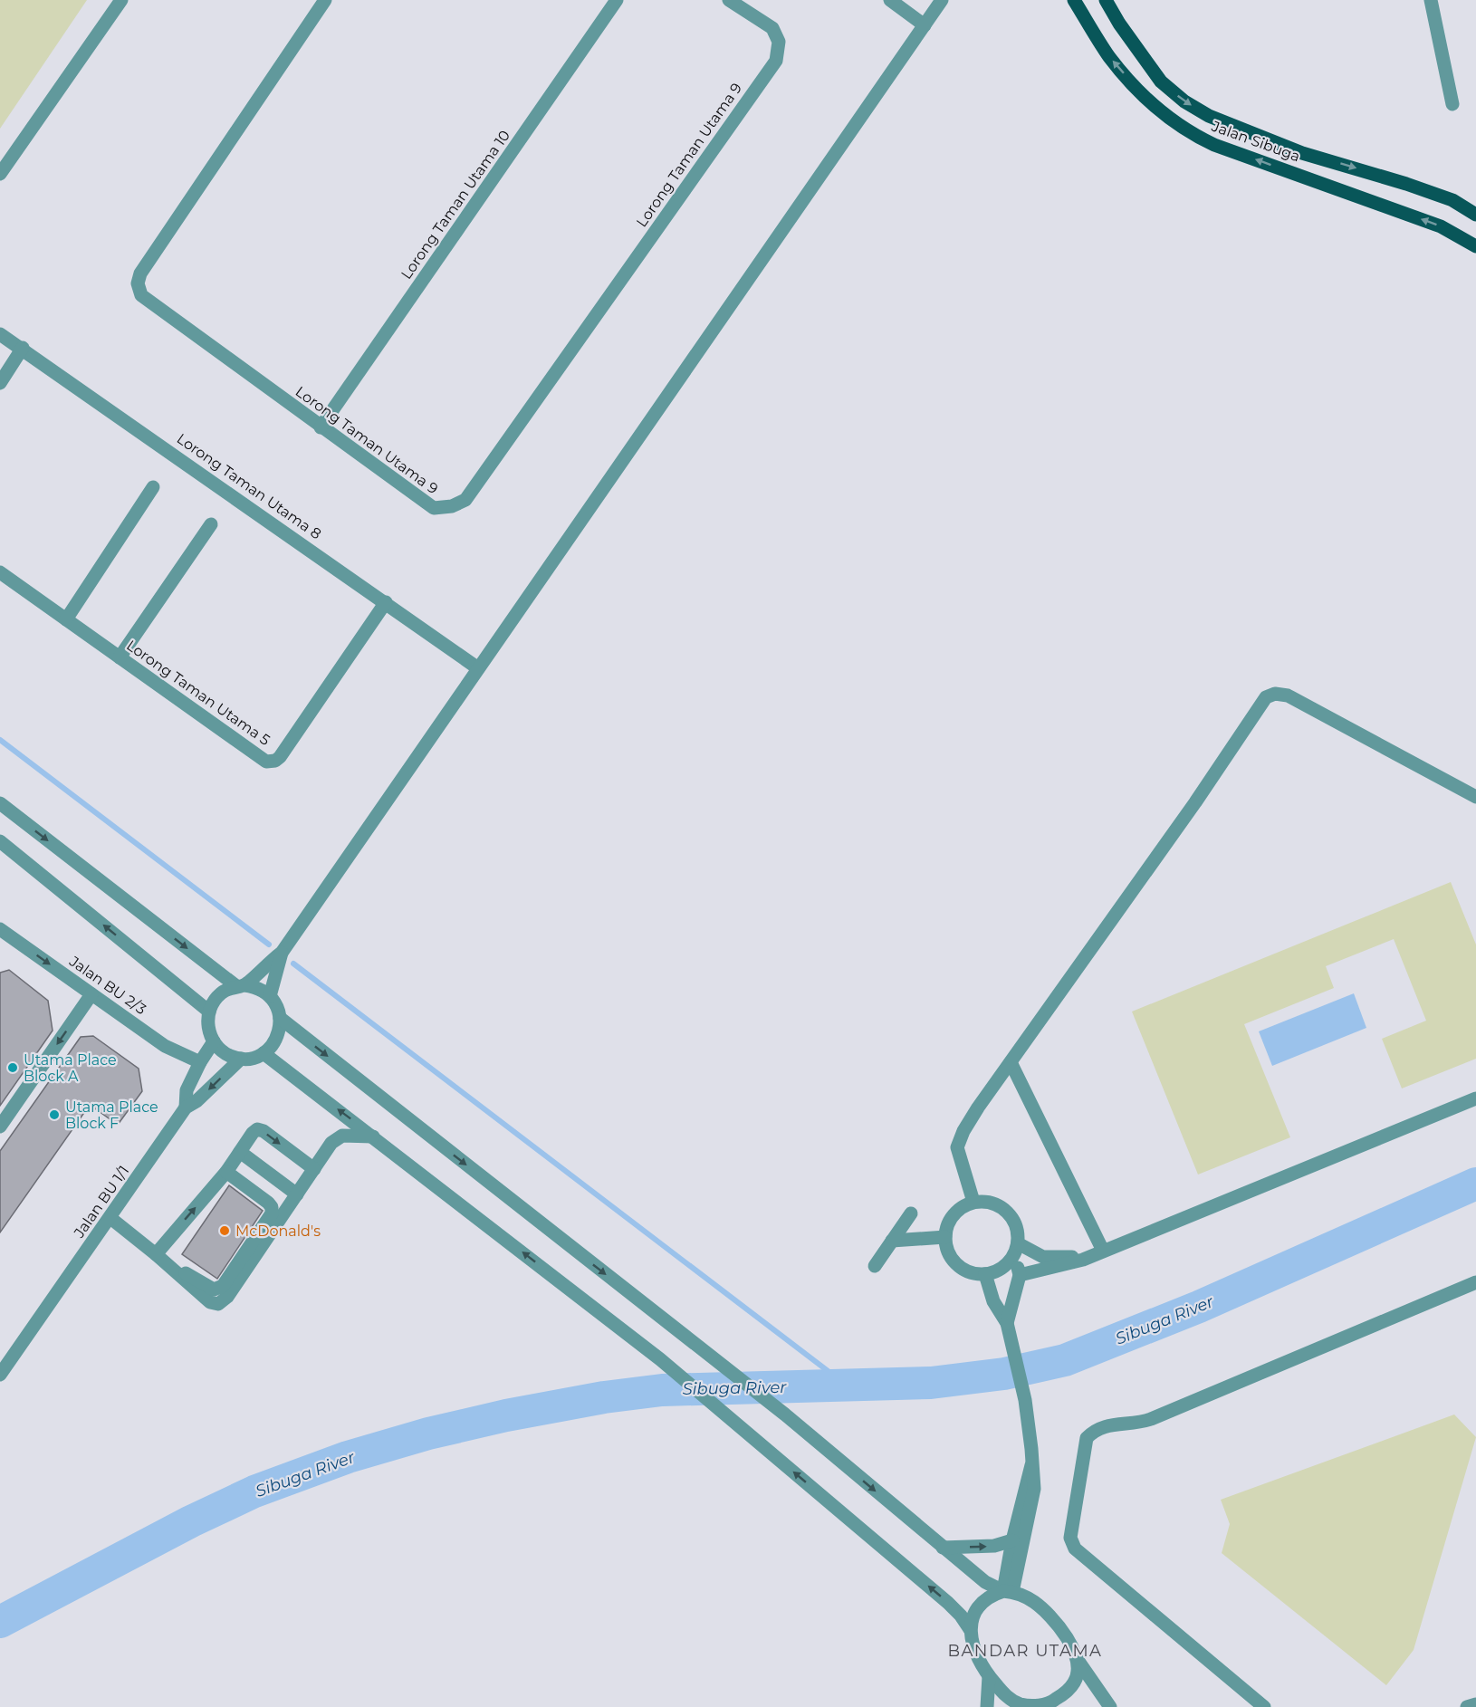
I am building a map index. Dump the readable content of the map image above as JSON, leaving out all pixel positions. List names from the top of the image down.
{
  "streets": {
    "main road": ["Jalan Sibuga"],
    "street": [
      "Lorong Taman Utama 9",
      "Lorong Taman Utama 10",
      "Lorong Taman Utama 8",
      "Lorong Taman Utama 5",
      "Jalan BU 2/3",
      "Jalan BU 1/1"
    ]
  },
  "crossings": [
    ["Lorong Taman Utama 9", "Lorong Taman Utama 10"],
    ["Lorong Taman Utama 8", "Lorong Taman Utama 5"]
  ],
  "districts": ["BANDAR UTAMA"],
  "water": ["Sibuga River"],
  "places": ["Utama Place Block A", "Utama Place Block F", "McDonald's"]
}
